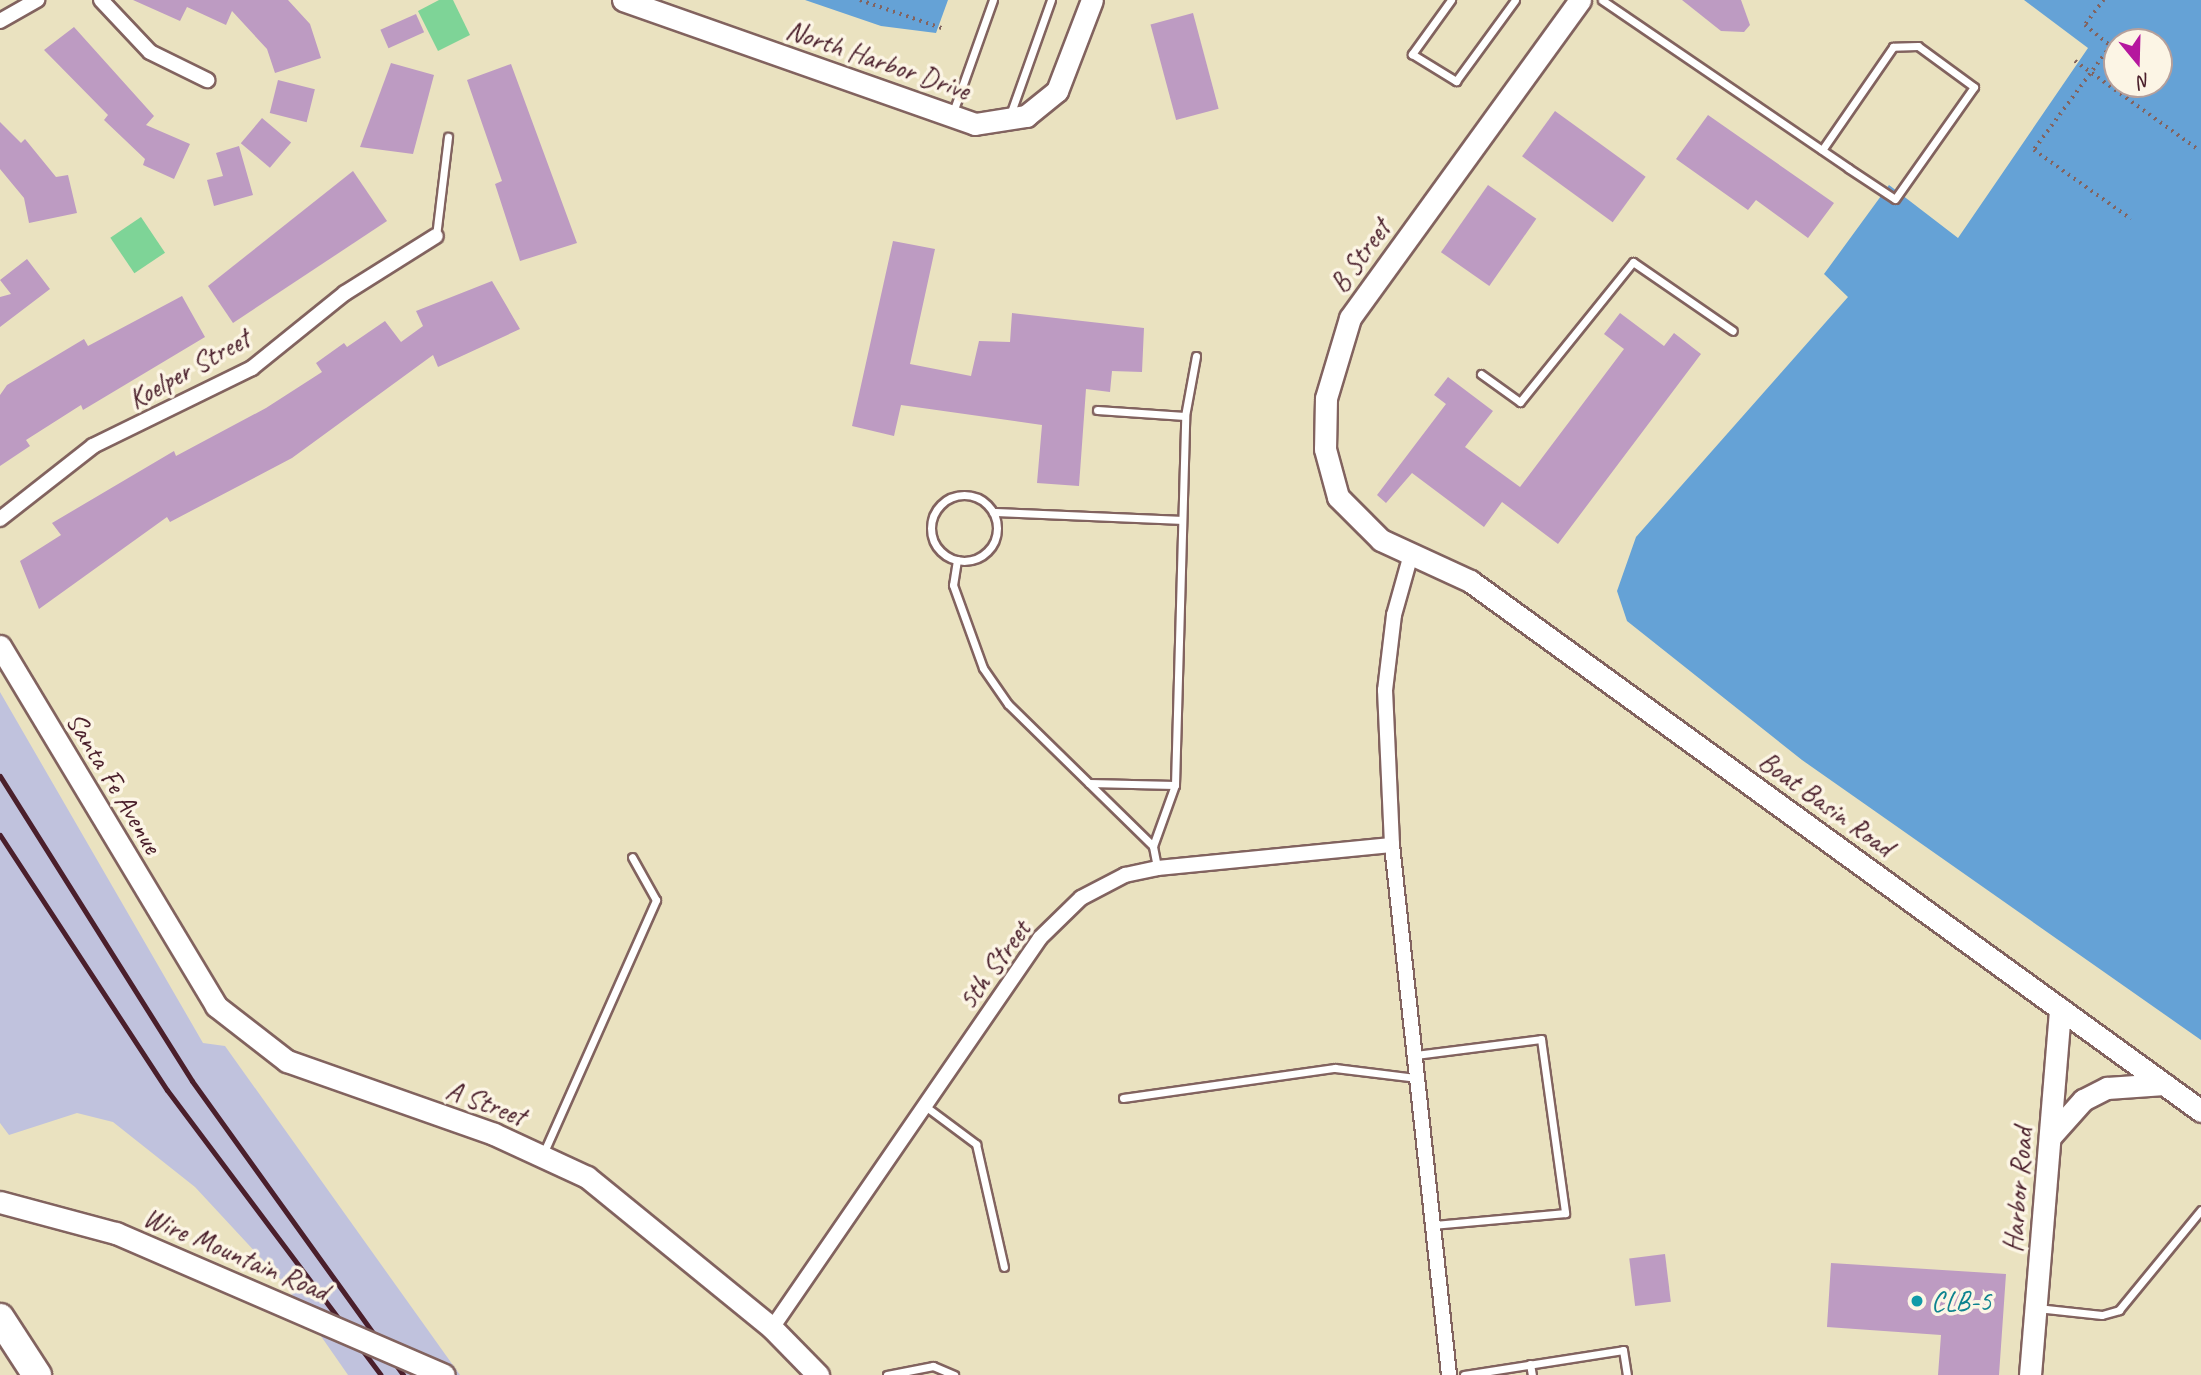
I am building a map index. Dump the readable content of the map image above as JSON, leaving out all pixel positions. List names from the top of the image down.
{
  "streets": {
    "street": [
      "North Harbor Drive",
      "B Street",
      "Koelper Street",
      "Santa Fe Avenue",
      "Boat Basin Road",
      "5th Street",
      "A Street",
      "Harbor Road",
      "Wire Mountain Road"
    ]
  },
  "crossings": [
    ["B Street", "Boat Basin Road"],
    ["Santa Fe Avenue", "A Street"],
    ["Boat Basin Road", "Harbor Road"],
    ["5th Street", "A Street"]
  ],
  "places": ["CLB-5"],
  "north": "bottom"
}
